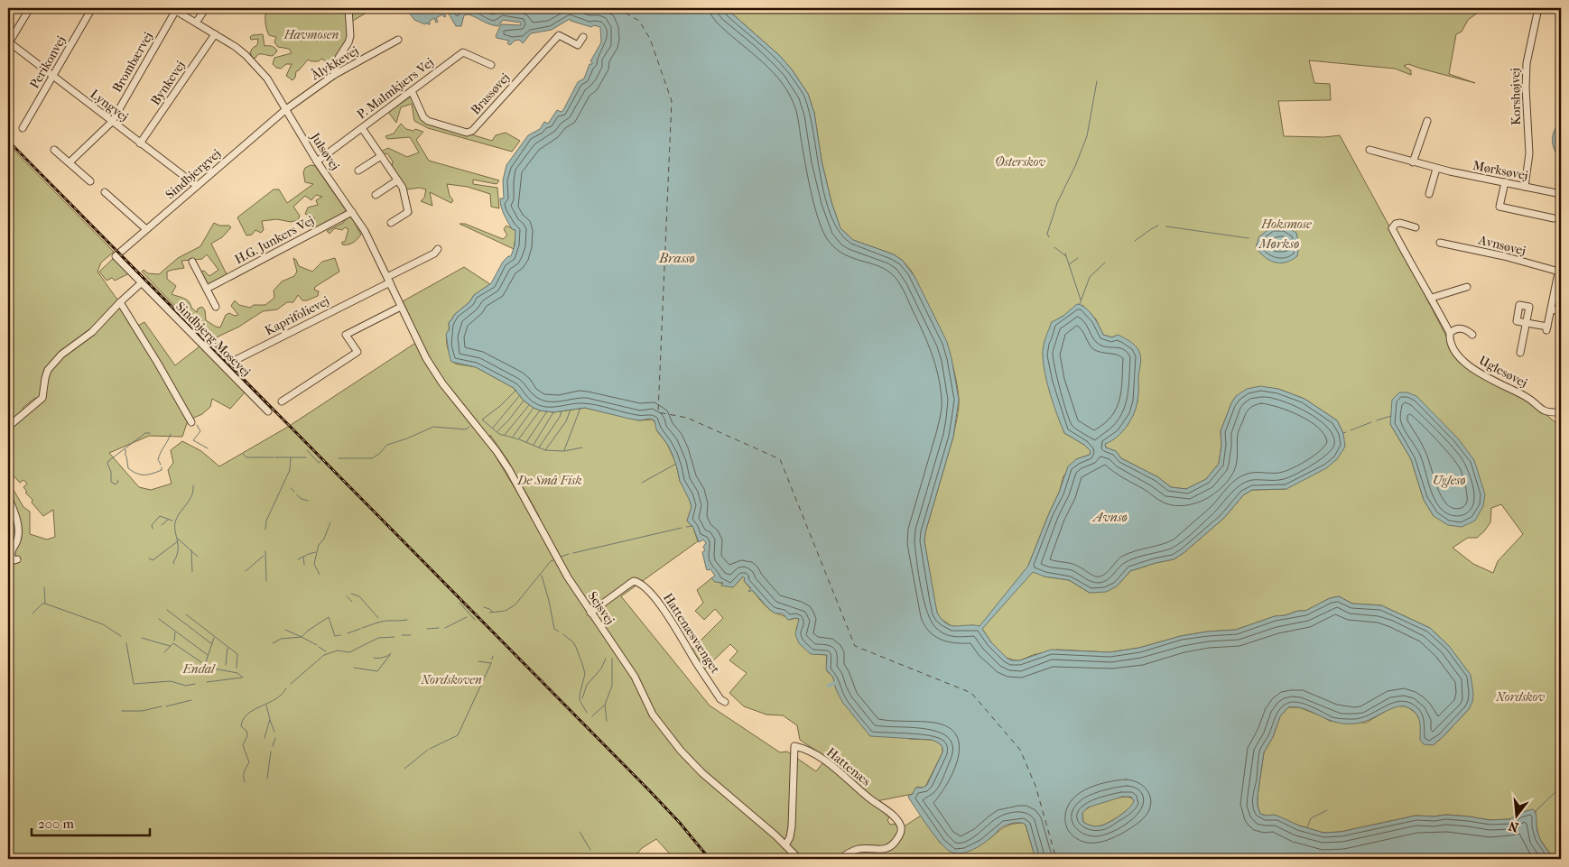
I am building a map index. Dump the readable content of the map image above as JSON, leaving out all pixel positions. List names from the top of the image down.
{
  "streets": {
    "street": [
      "Perikonvej",
      "Brombærvej",
      "Ålykkevej",
      "Bynkevej",
      "P. Malmkjærs Vej",
      "Brassøvej",
      "Korshøjvej",
      "Lyngvej",
      "Julsøvej",
      "Mørksøvej",
      "Sindbjergvej",
      "H.G. Junkers Vej",
      "Avnsøvej",
      "Kaprifolievej",
      "Sindbjerg Mosevej",
      "Uglesøvej",
      "Sejsvej",
      "Hattenæsvænget",
      "Hattenæs"
    ]
  },
  "crossings": [
    ["Perikonvej", "Lyngvej"],
    ["Brombærvej", "Lyngvej"],
    ["Brombærvej", "Julsøvej"],
    ["Ålykkevej", "Julsøvej"],
    ["Ålykkevej", "Sindbjergvej"],
    ["Bynkevej", "Lyngvej"],
    ["Bynkevej", "Julsøvej"],
    ["P. Malmkjærs Vej", "Brassøvej"],
    ["P. Malmkjærs Vej", "Julsøvej"],
    ["Korshøjvej", "Mørksøvej"],
    ["Lyngvej", "Sindbjergvej"],
    ["Julsøvej", "Sindbjergvej"],
    ["Julsøvej", "H.G. Junkers Vej"],
    ["Julsøvej", "Kaprifolievej"],
    ["Julsøvej", "Sejsvej"],
    ["Sindbjergvej", "Sindbjerg Mosevej"],
    ["Sejsvej", "Hattenæsvænget"],
    ["Sejsvej", "Hattenæs"]
  ],
  "water": [
    "Mørksø",
    "Brassø",
    "Uglesø",
    "Avnsø"
  ],
  "parks": [
    "Havmosen",
    "Østerskov",
    "Hoksmose",
    "De Små Fisk",
    "Endal",
    "Nordskoven",
    "Nordskov"
  ],
  "scale_bar": "200 m",
  "north": "bottom"
}
